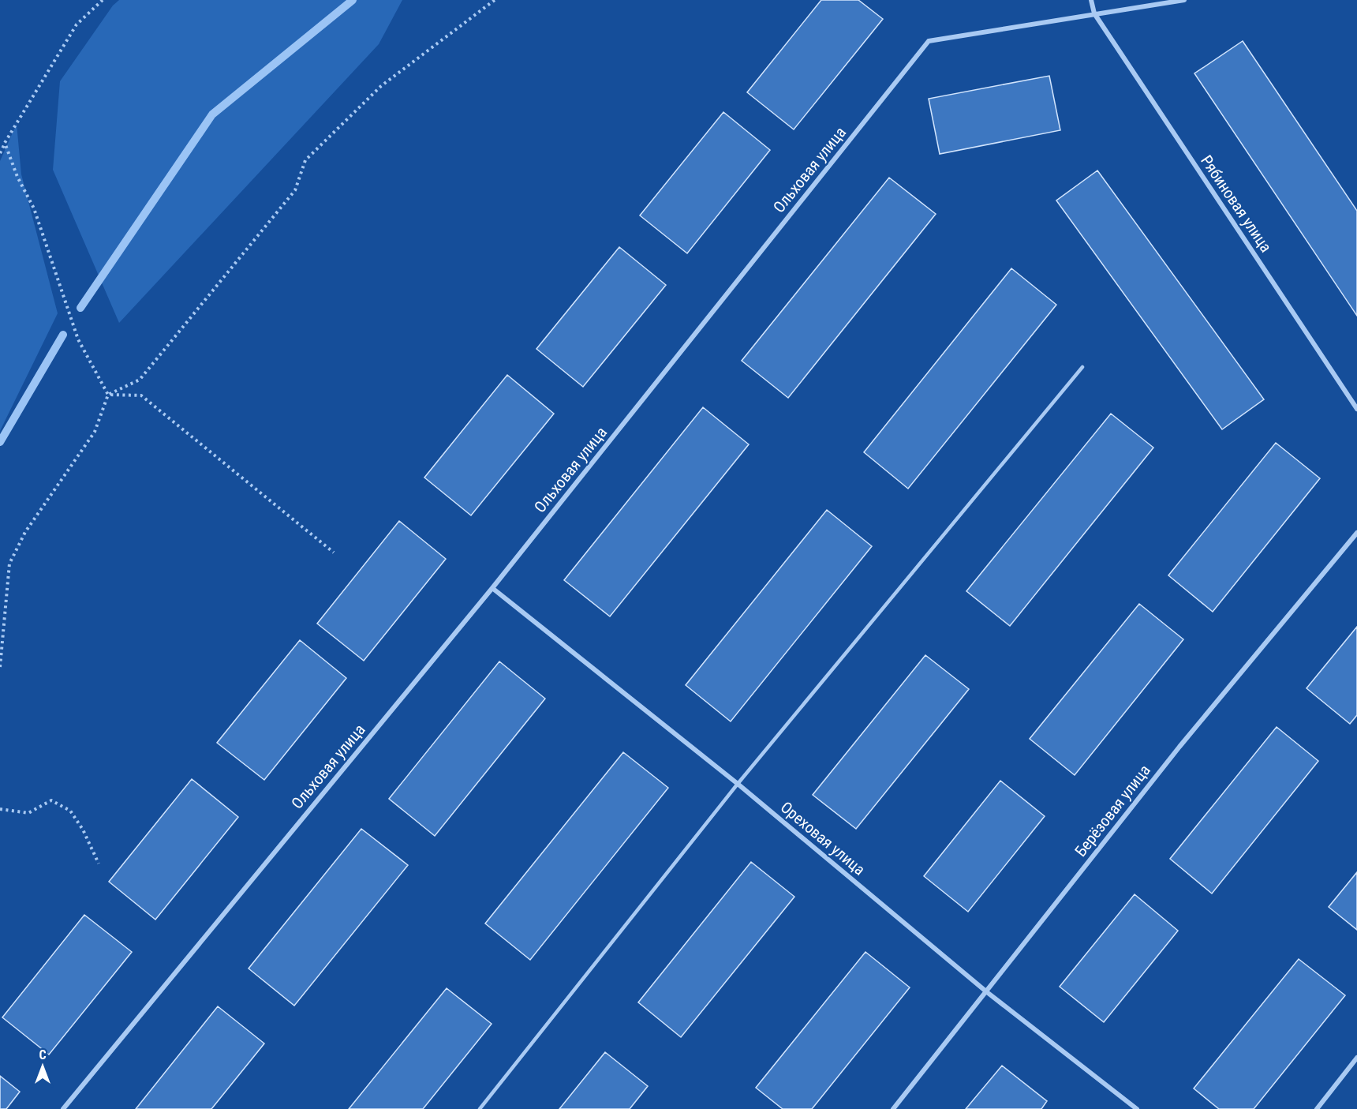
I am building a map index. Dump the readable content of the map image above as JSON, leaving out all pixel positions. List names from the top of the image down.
{
  "streets": {
    "street": [
      "Ольховая улица",
      "Рябиновая улица",
      "Берёзовая улица",
      "Ореховая улица"
    ]
  },
  "crossings": [
    ["Ольховая улица", "Рябиновая улица"],
    ["Ольховая улица", "Ореховая улица"],
    ["Берёзовая улица", "Ореховая улица"]
  ],
  "north": "top"
}
